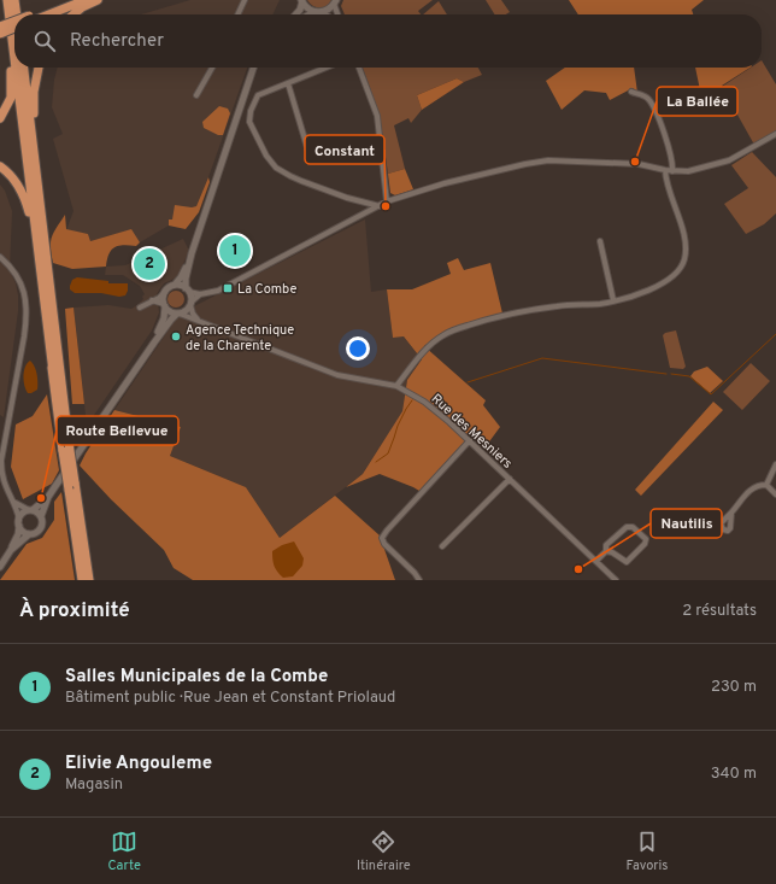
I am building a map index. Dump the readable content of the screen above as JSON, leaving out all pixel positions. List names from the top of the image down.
{
  "streets": {
    "street": ["Rue des Mesniers"]
  },
  "places": {
    "other": [
      "La Ballée",
      "Constant",
      "Agence Technique de la Charente",
      "Route Bellevue",
      "Nautilis"
    ],
    "transit": ["La Combe"]
  },
  "page": {
    "search": "Rechercher",
    "pins": ["1", "2"],
    "heading": ["À proximité", "2 résultats"],
    "list": [
      {
        "mark": "1",
        "name": "Salles Municipales de la Combe",
        "note": "Bâtiment public · Rue Jean et Constant Priolaud",
        "value": "230 m"
      },
      {
        "mark": "2",
        "name": "Elivie Angouleme",
        "note": "Magasin",
        "value": "340 m"
      }
    ],
    "nav": ["Carte", "Itinéraire", "Favoris"]
  }
}
